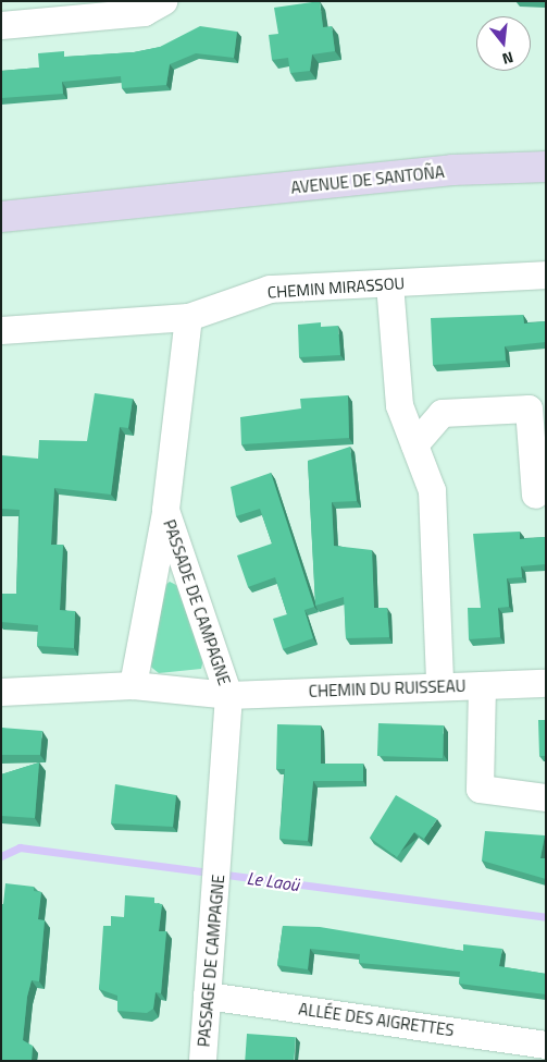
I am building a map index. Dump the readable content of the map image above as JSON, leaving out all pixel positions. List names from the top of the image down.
{
  "streets": {
    "main road": ["AVENUE DE SANTOÑA"],
    "street": [
      "CHEMIN MIRASSOU",
      "PASSADE DE CAMPAGNE",
      "CHEMIN DU RUISSEAU",
      "PASSAGE DE CAMPAGNE",
      "ALLÉE DES AIGRETTES"
    ]
  },
  "crossings": [
    ["CHEMIN MIRASSOU", "PASSADE DE CAMPAGNE"],
    ["PASSADE DE CAMPAGNE", "CHEMIN DU RUISSEAU"],
    ["PASSADE DE CAMPAGNE", "PASSAGE DE CAMPAGNE"],
    ["PASSAGE DE CAMPAGNE", "ALLÉE DES AIGRETTES"]
  ],
  "water": ["Le Laoü"],
  "north": "bottom"
}
